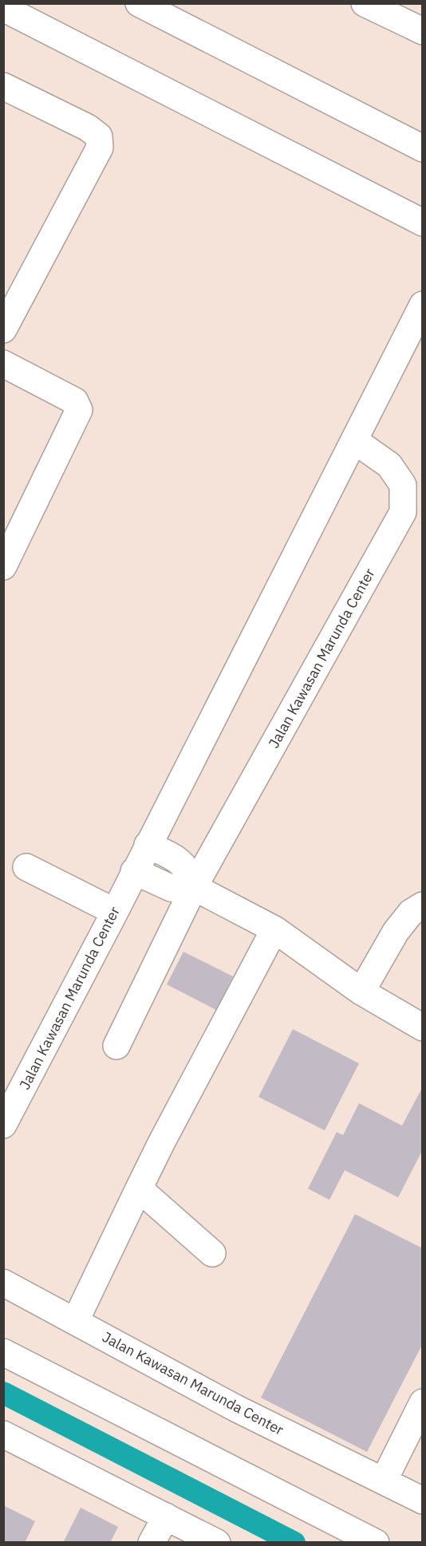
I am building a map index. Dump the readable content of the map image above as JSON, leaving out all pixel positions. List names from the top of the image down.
{
  "streets": {
    "lane": ["Jalan Kawasan Marunda Center"]
  }
}
